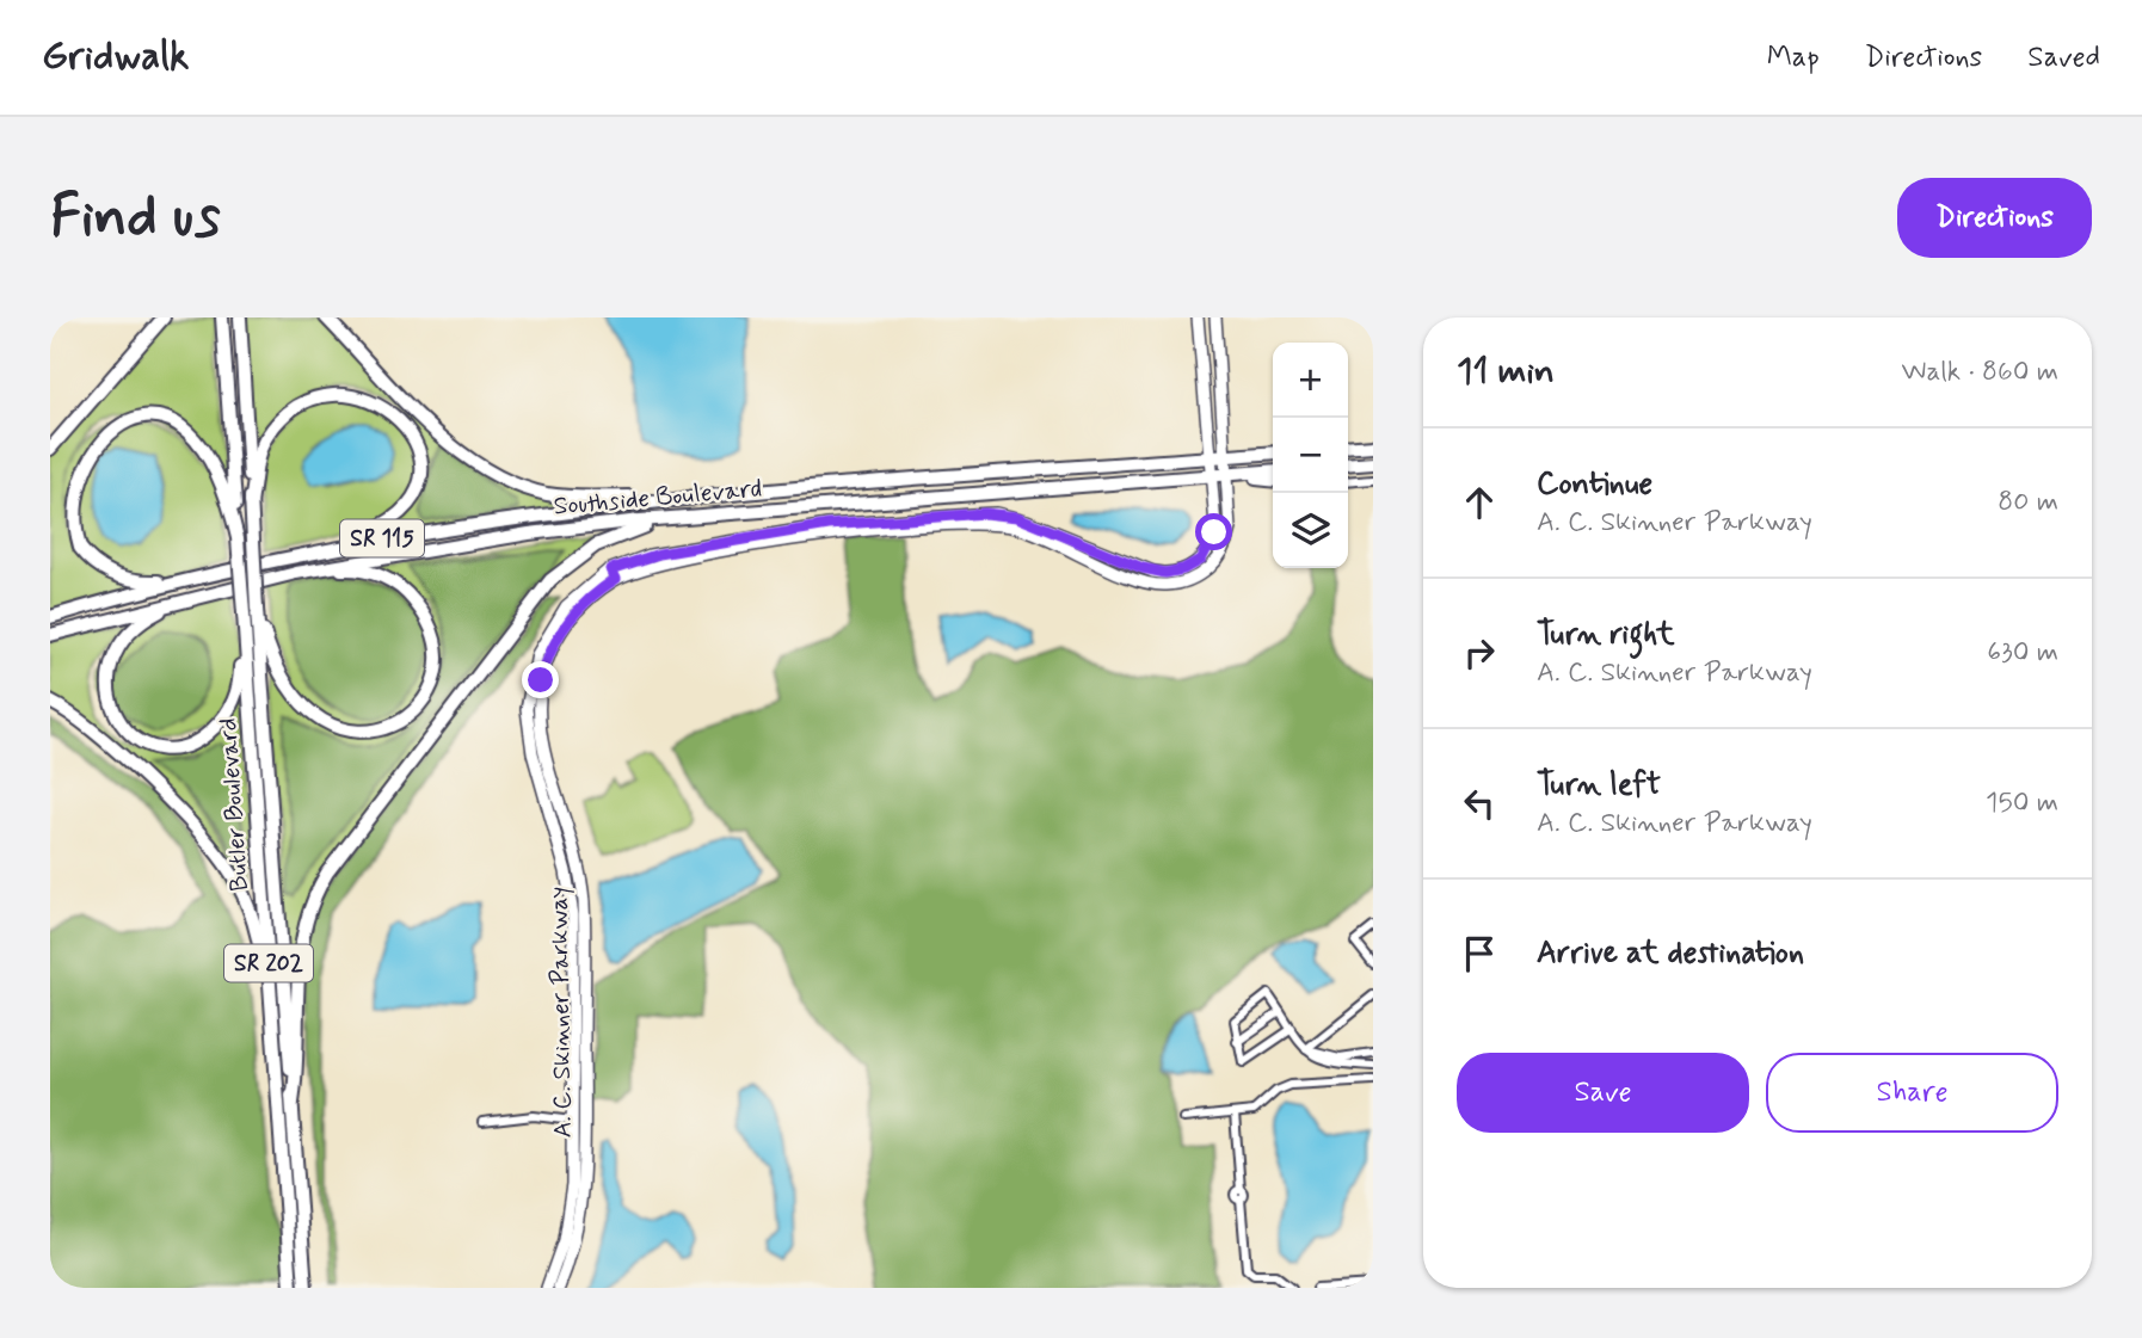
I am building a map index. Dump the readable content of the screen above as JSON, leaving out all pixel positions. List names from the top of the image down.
{
  "streets": {
    "highway": [
      "Southside Boulevard",
      "SR 115",
      "Butler Boulevard",
      "SR 202"
    ],
    "main road": ["A. C. Skinner Parkway"]
  },
  "crossings": [
    ["Southside Boulevard", "A. C. Skinner Parkway"]
  ],
  "page": {
    "header": "Gridwalk",
    "nav": ["Map", "Directions", "Saved"],
    "buttons": [
      "Directions",
      ["Save", "Share"]
    ],
    "title": "Find us",
    "heading": ["11 min", "Walk · 860 m"],
    "map_buttons": ["+", "−"],
    "list": [
      ["Continue", "A. C. Skinner Parkway", "80 m"],
      ["Turn right", "A. C. Skinner Parkway", "630 m"],
      ["Turn left", "A. C. Skinner Parkway", "150 m"],
      "Arrive at destination"
    ]
  }
}
